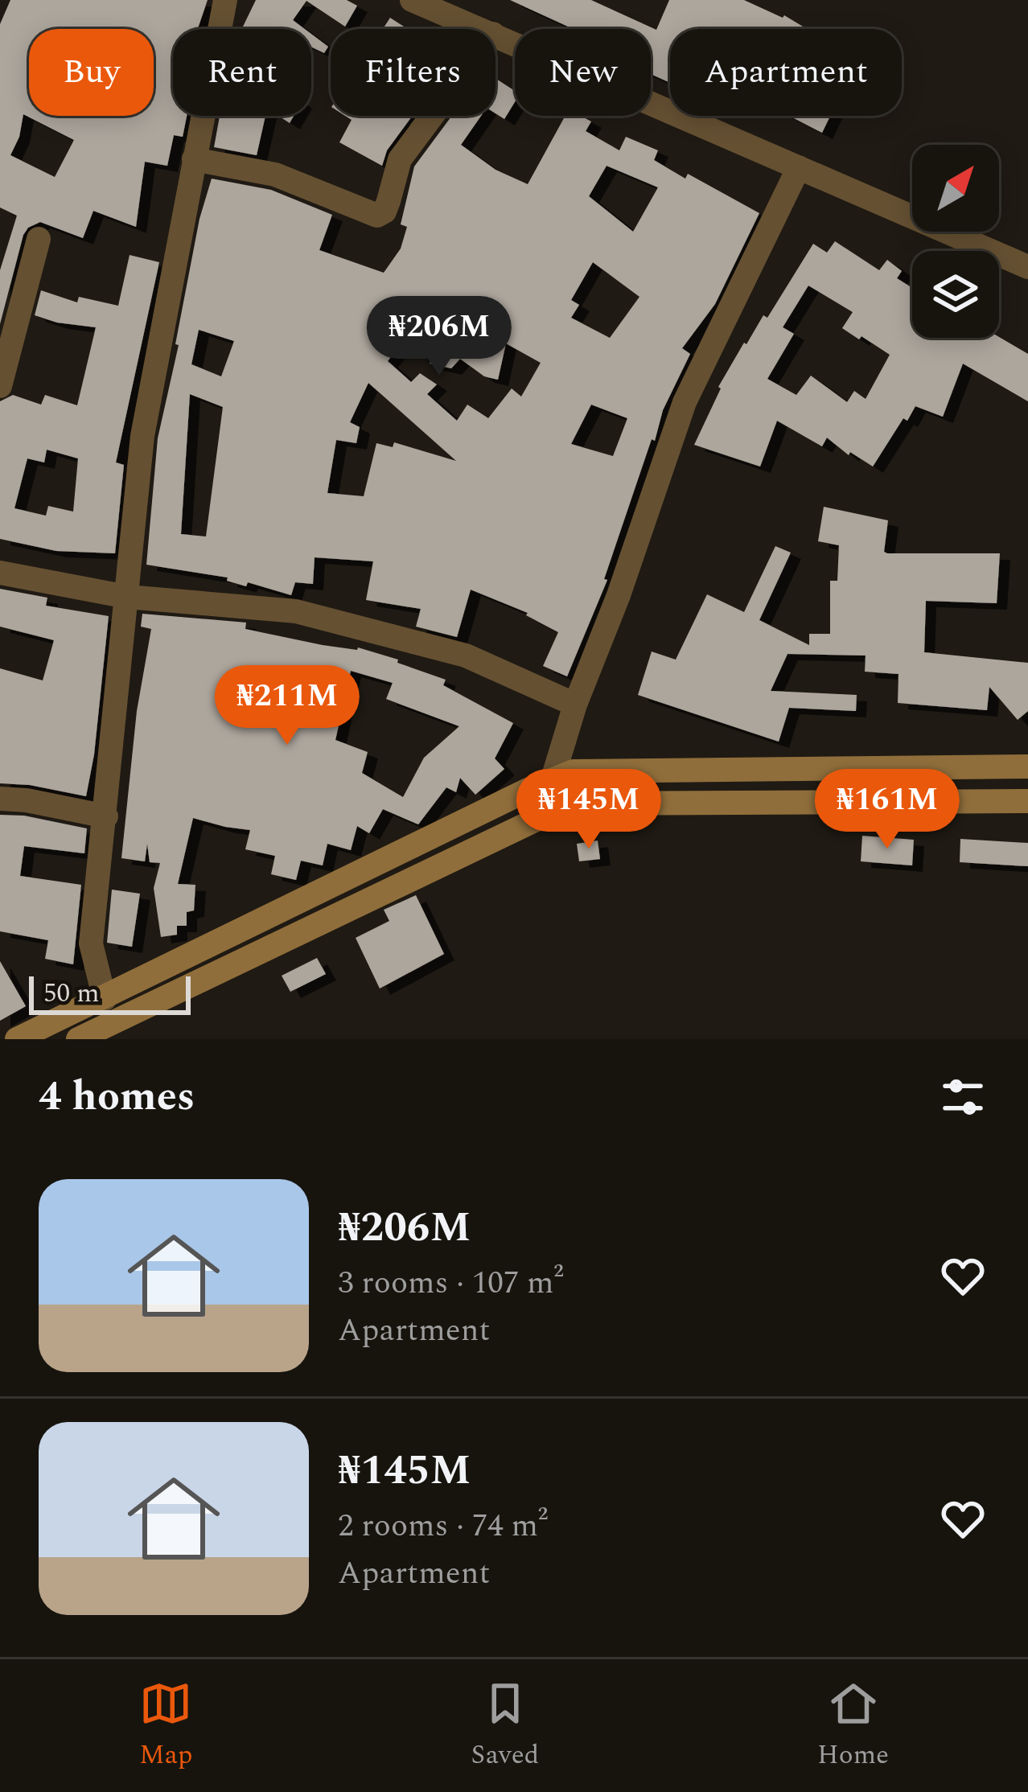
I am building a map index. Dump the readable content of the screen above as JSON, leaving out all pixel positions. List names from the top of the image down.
{
  "scale_bar": "50 m",
  "north": "top right",
  "page": {
    "chip": [
      "Buy",
      "Rent",
      "Filters",
      "New",
      "Apartment"
    ],
    "price": [
      "₦206M",
      "₦211M",
      "₦145M",
      "₦161M"
    ],
    "scale": "50 m",
    "heading": "4 homes",
    "list": [
      {
        "name": "₦206M",
        "note": "3 rooms · 107 m² · Apartment"
      },
      {
        "name": "₦145M",
        "note": "2 rooms · 74 m² · Apartment"
      }
    ],
    "tabs": ["Map", "Saved", "Home"]
  }
}
